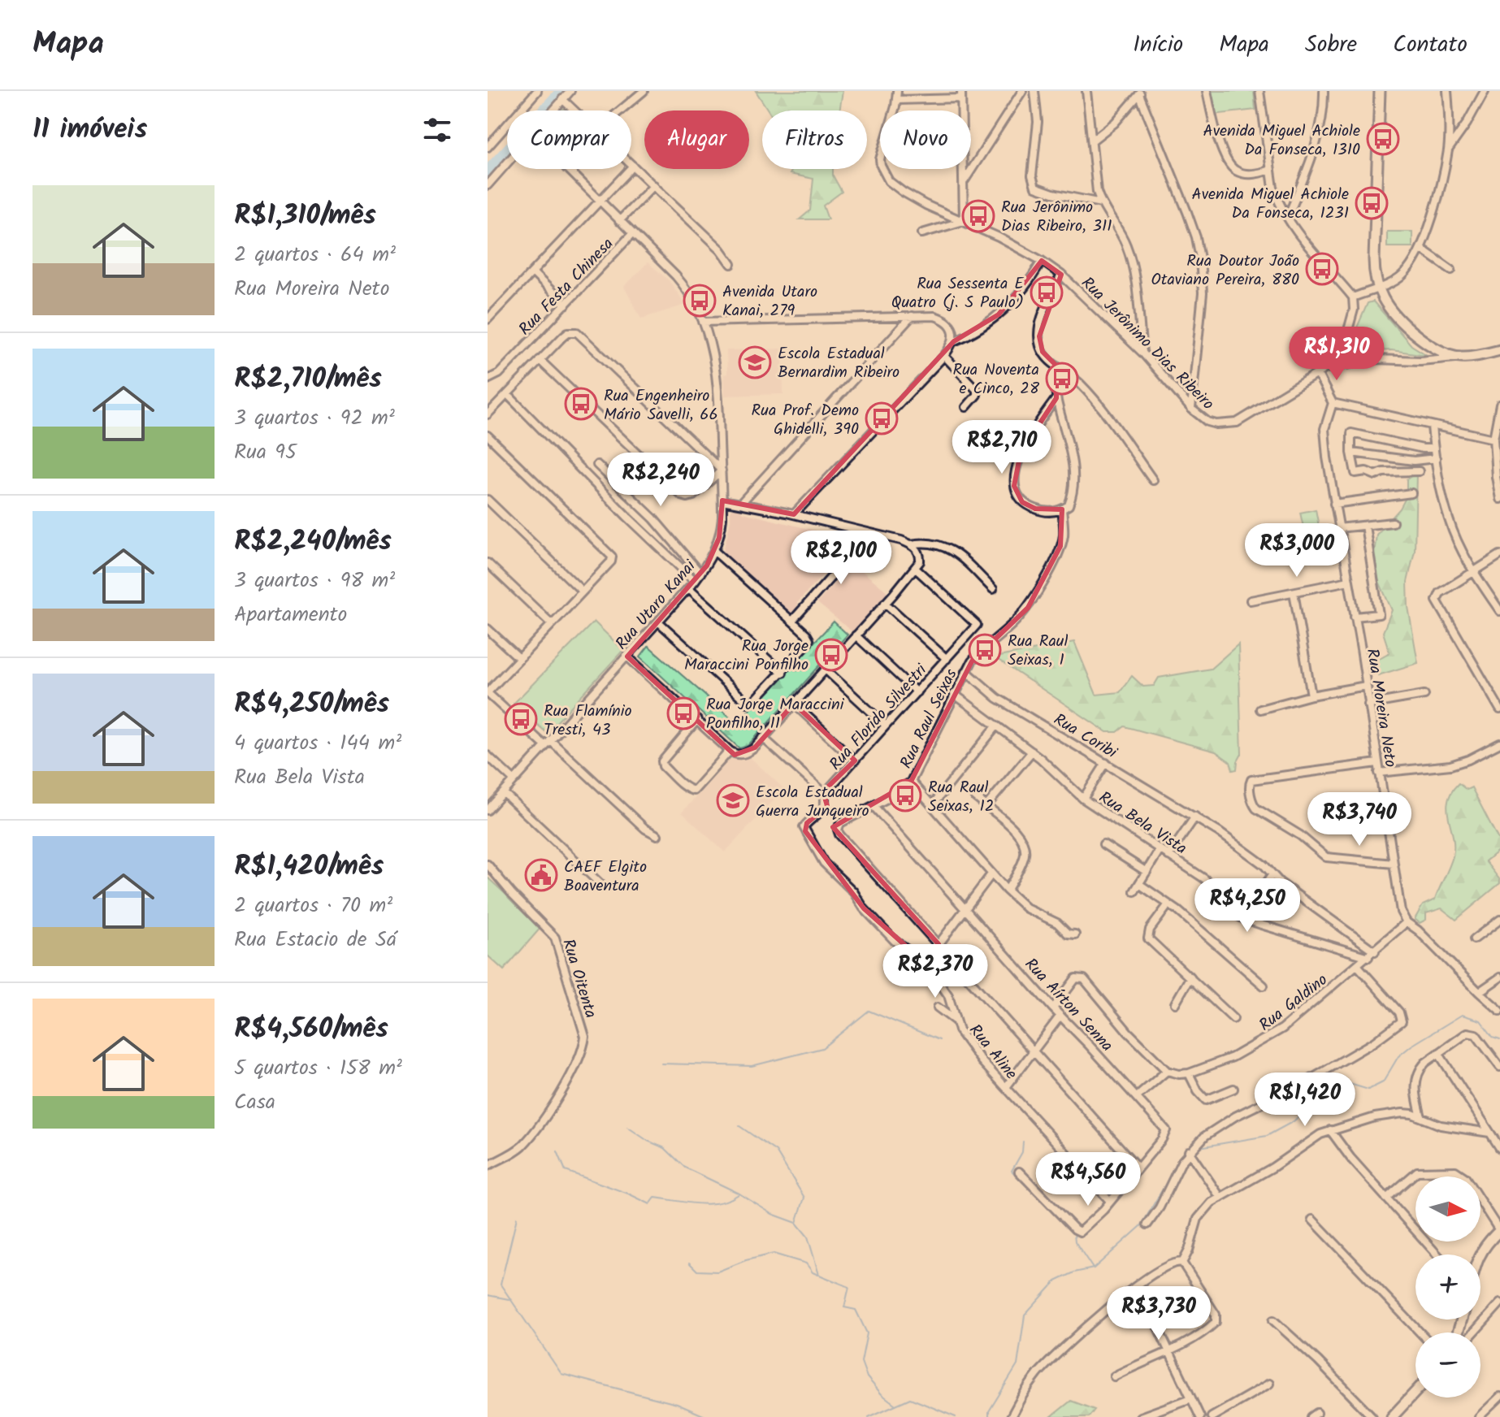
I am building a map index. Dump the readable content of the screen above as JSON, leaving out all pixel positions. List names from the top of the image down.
{
  "streets": {
    "street": [
      "Rua Festa Chinesa",
      "Rua Jerônimo Dias Ribeiro",
      "Rua Utaro Kanai",
      "Rua Moreira Neto",
      "Rua Florido Silvestri",
      "Rua Raul Seixas",
      "Rua Coribi",
      "Rua Bela Vista",
      "Rua Oitenta",
      "Rua Galdino",
      "Rua Aírton Senna",
      "Rua Aline"
    ]
  },
  "crossings": [
    ["Rua Festa Chinesa", "Rua Utaro Kanai"],
    ["Rua Moreira Neto", "Rua Galdino"],
    ["Rua Florido Silvestri", "Rua Aline"],
    ["Rua Raul Seixas", "Rua Coribi"],
    ["Rua Raul Seixas", "Rua Bela Vista"],
    ["Rua Raul Seixas", "Rua Aírton Senna"],
    ["Rua Coribi", "Rua Galdino"],
    ["Rua Bela Vista", "Rua Galdino"]
  ],
  "places": {
    "bus stop": [
      "Avenida Miguel Achiole Da Fonseca, 1310",
      "Avenida Miguel Achiole Da Fonseca, 1231",
      "Rua Jerônimo Dias Ribeiro, 311",
      "Rua Doutor João Otaviano Pereira, 880",
      "Rua Sessenta E Quatro (j. S Paulo)",
      "Avenida Utaro Kanai, 279",
      "Rua Noventa e Cinco, 28",
      "Rua Engenheiro Mário Savelli, 66",
      "Rua Prof. Demo Ghidelli, 390",
      "Rua Raul Seixas, 1",
      "Rua Jorge Maraccini Ponfilho",
      "Rua Jorge Maraccini Ponfilho, 11",
      "Rua Flamínio Tresti, 43",
      "Rua Raul Seixas, 12"
    ],
    "school or university": ["Escola Estadual Bernardim Ribeiro", "Escola Estadual Guerra Junqueiro"],
    "public building": ["CAEF Elgito Boaventura"]
  },
  "north": "right",
  "page": {
    "header": "Mapa",
    "nav": [
      "Início",
      "Mapa",
      "Sobre",
      "Contato"
    ],
    "heading": "11 imóveis",
    "chip": [
      "Comprar",
      "Alugar",
      "Filtros",
      "Novo"
    ],
    "list": [
      {
        "name": "R$1,310/mês",
        "note": "2 quartos · 64 m² · Rua Moreira Neto"
      },
      {
        "name": "R$2,710/mês",
        "note": "3 quartos · 92 m² · Rua 95"
      },
      {
        "name": "R$2,240/mês",
        "note": "3 quartos · 98 m² · Apartamento"
      },
      {
        "name": "R$4,250/mês",
        "note": "4 quartos · 144 m² · Rua Bela Vista"
      },
      {
        "name": "R$1,420/mês",
        "note": "2 quartos · 70 m² · Rua Estacio de Sá"
      },
      {
        "name": "R$4,560/mês",
        "note": "5 quartos · 158 m² · Casa"
      }
    ],
    "price": [
      "R$1,310",
      "R$2,710",
      "R$2,240",
      "R$3,000",
      "R$2,100",
      "R$3,740",
      "R$4,250",
      "R$2,370",
      "R$1,420",
      "R$4,560",
      "R$3,730"
    ],
    "map_buttons": ["+", "−"]
  }
}
